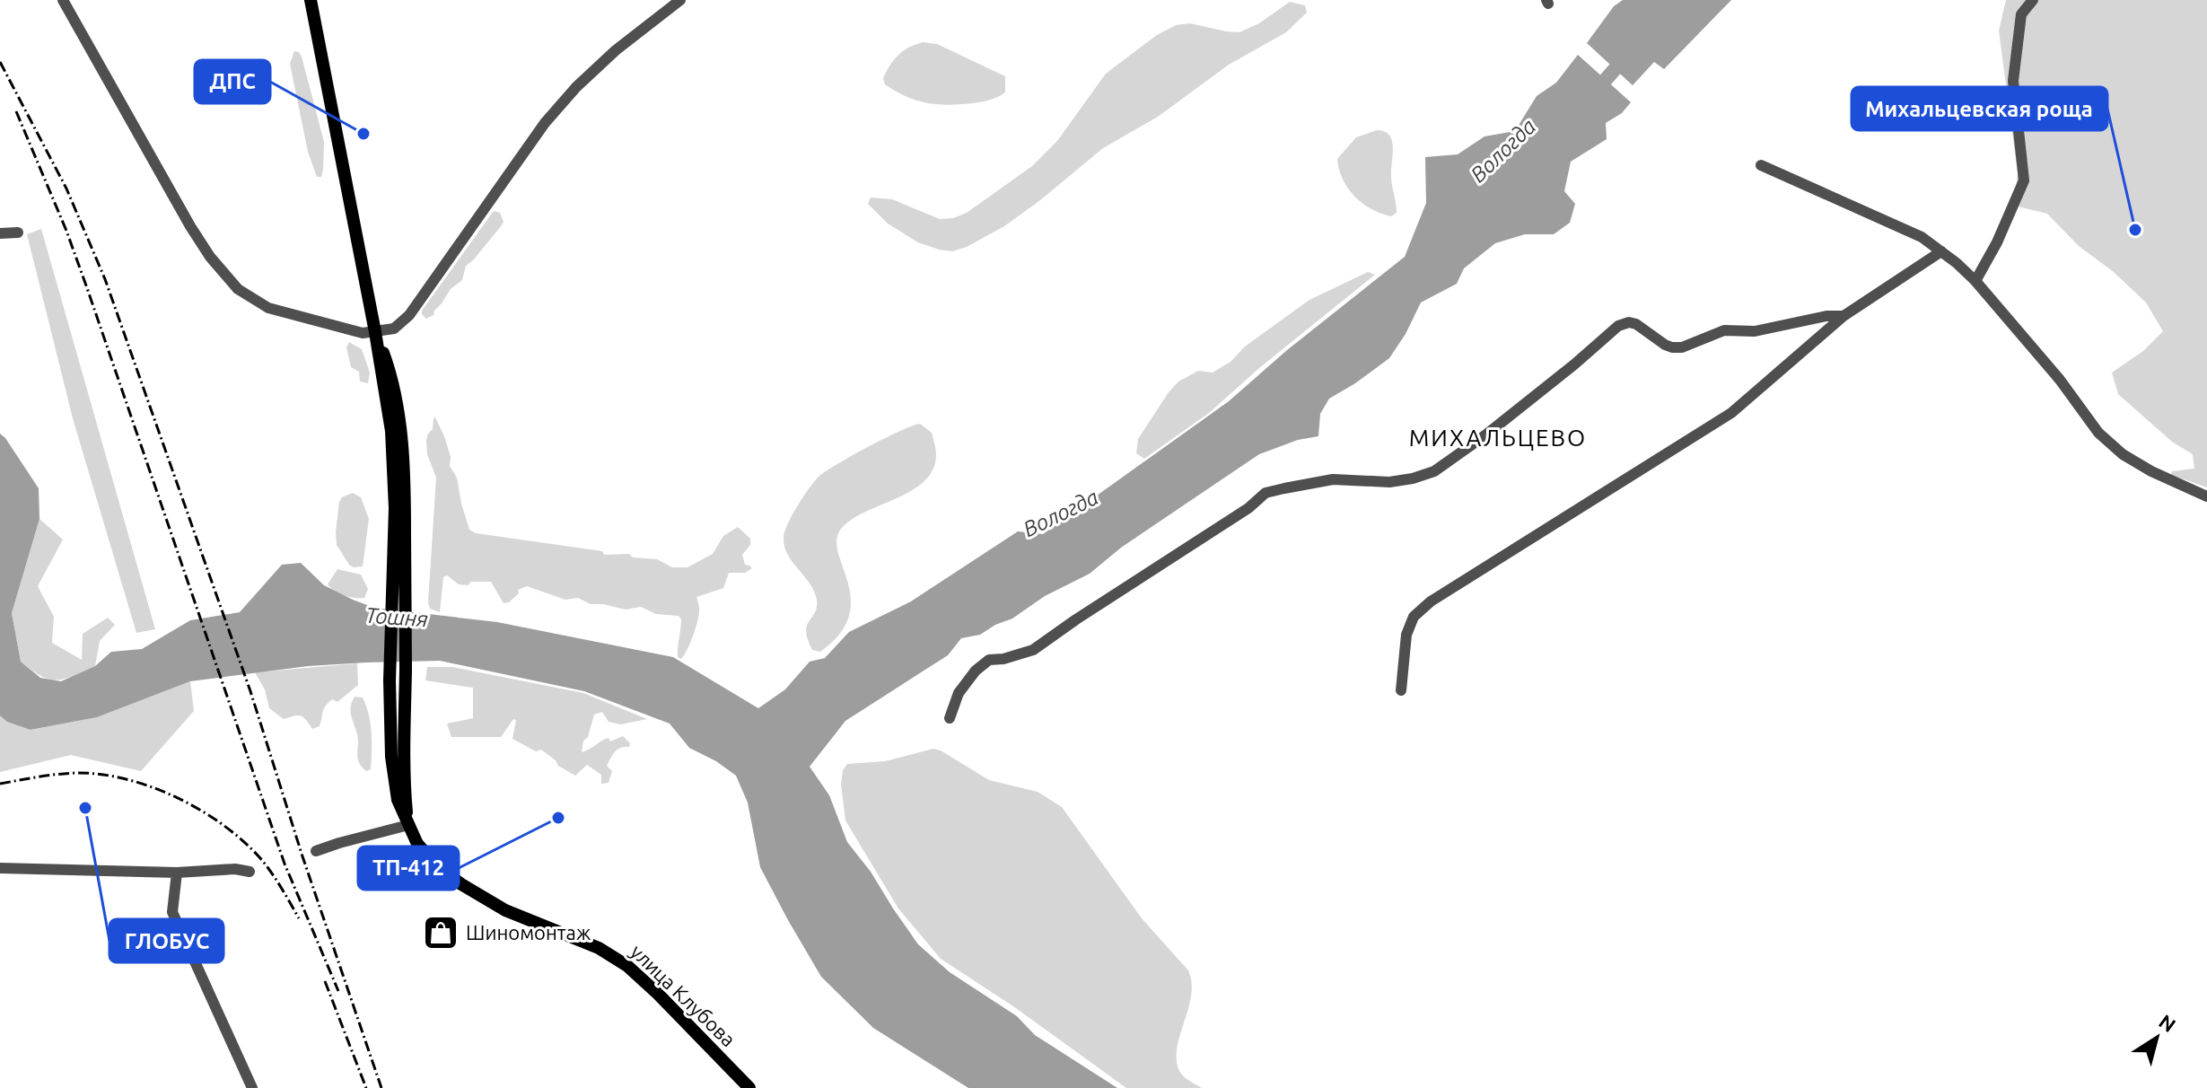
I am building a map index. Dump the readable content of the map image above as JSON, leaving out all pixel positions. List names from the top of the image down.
{
  "streets": {
    "main road": ["улица Клубова"]
  },
  "districts": ["МИХАЛЬЦЕВО"],
  "water": ["Вологда", "Тошня"],
  "places": {
    "other": [
      "ДПС",
      "Михальцевская роща",
      "ГЛОБУС",
      "ТП-412"
    ],
    "shop": ["Шиномонтаж"]
  },
  "north": "top right"
}
